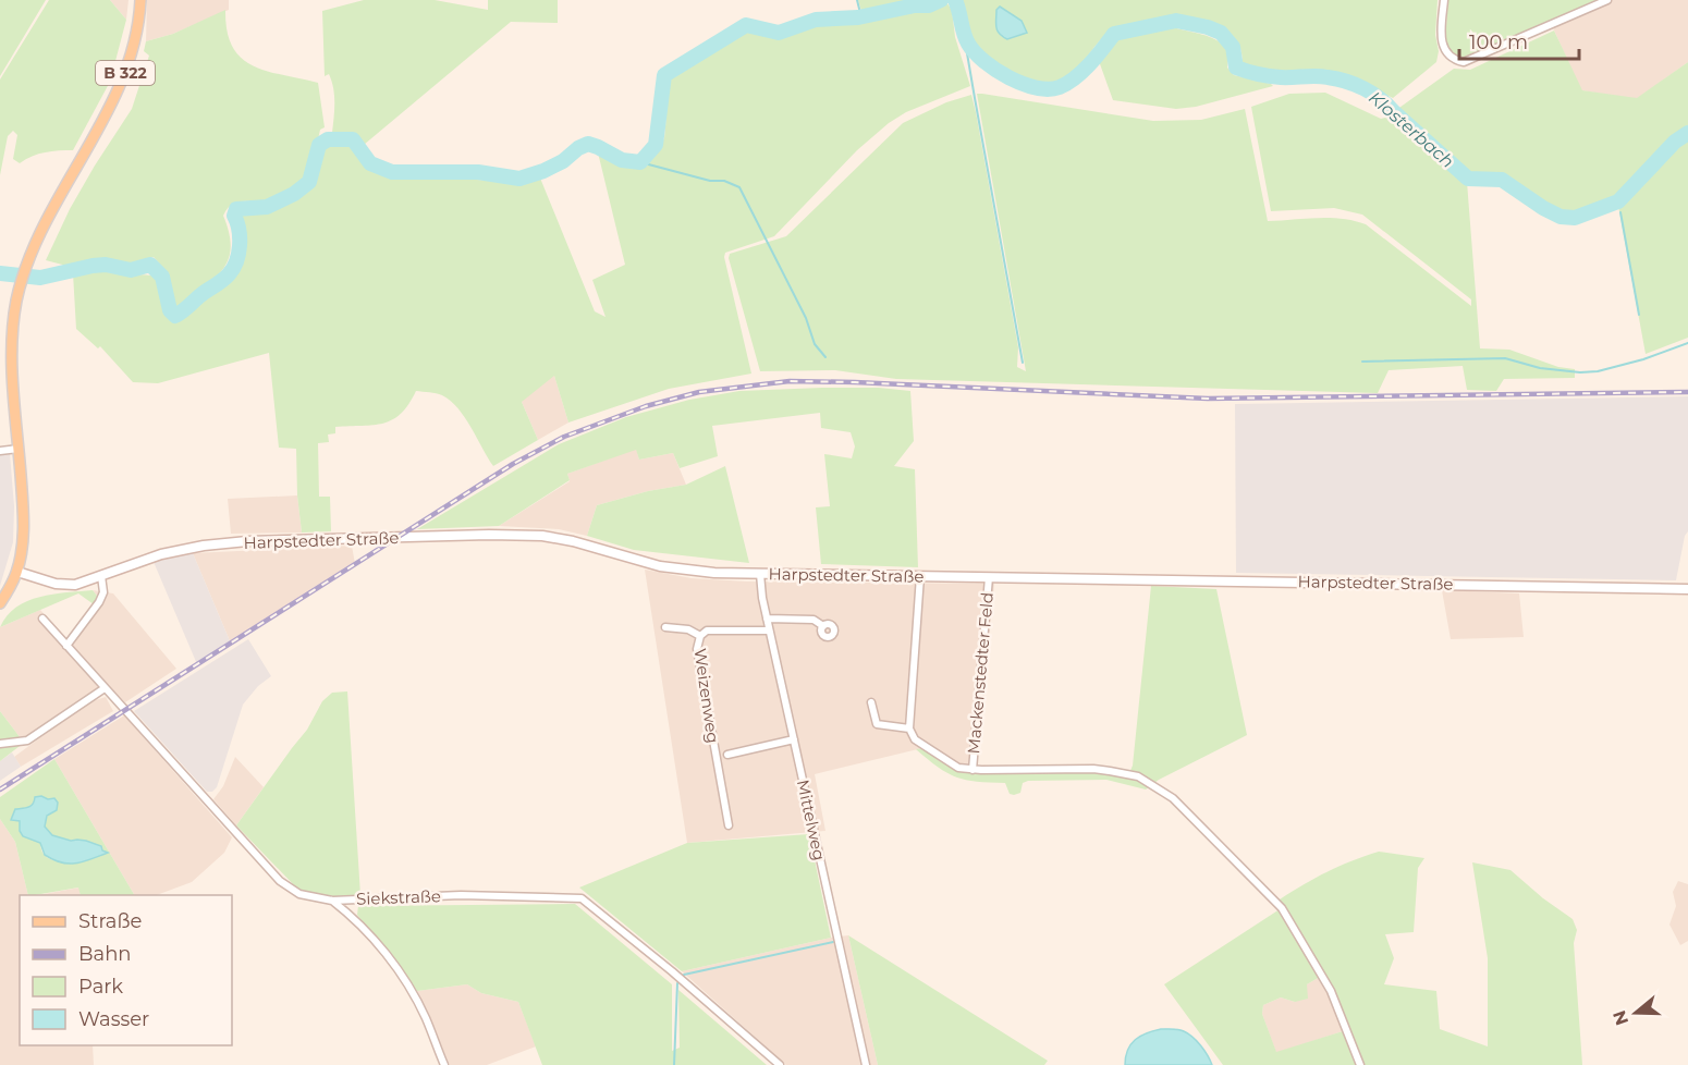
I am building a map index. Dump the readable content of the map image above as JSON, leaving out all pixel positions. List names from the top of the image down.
{
  "streets": {
    "main road": ["B 322"],
    "street": [
      "Harpstedter Straße",
      "Mackenstedter Feld",
      "Weizenweg",
      "Mittelweg",
      "Siekstraße"
    ]
  },
  "crossings": [
    ["B 322", "Harpstedter Straße"],
    ["Harpstedter Straße", "Mackenstedter Feld"],
    ["Harpstedter Straße", "Mittelweg"],
    ["Weizenweg", "Mittelweg"]
  ],
  "water": ["Klosterbach"],
  "legend": [
    "Straße",
    "Bahn",
    "Park",
    "Wasser"
  ],
  "scale_bar": "100 m",
  "north": "left"
}
